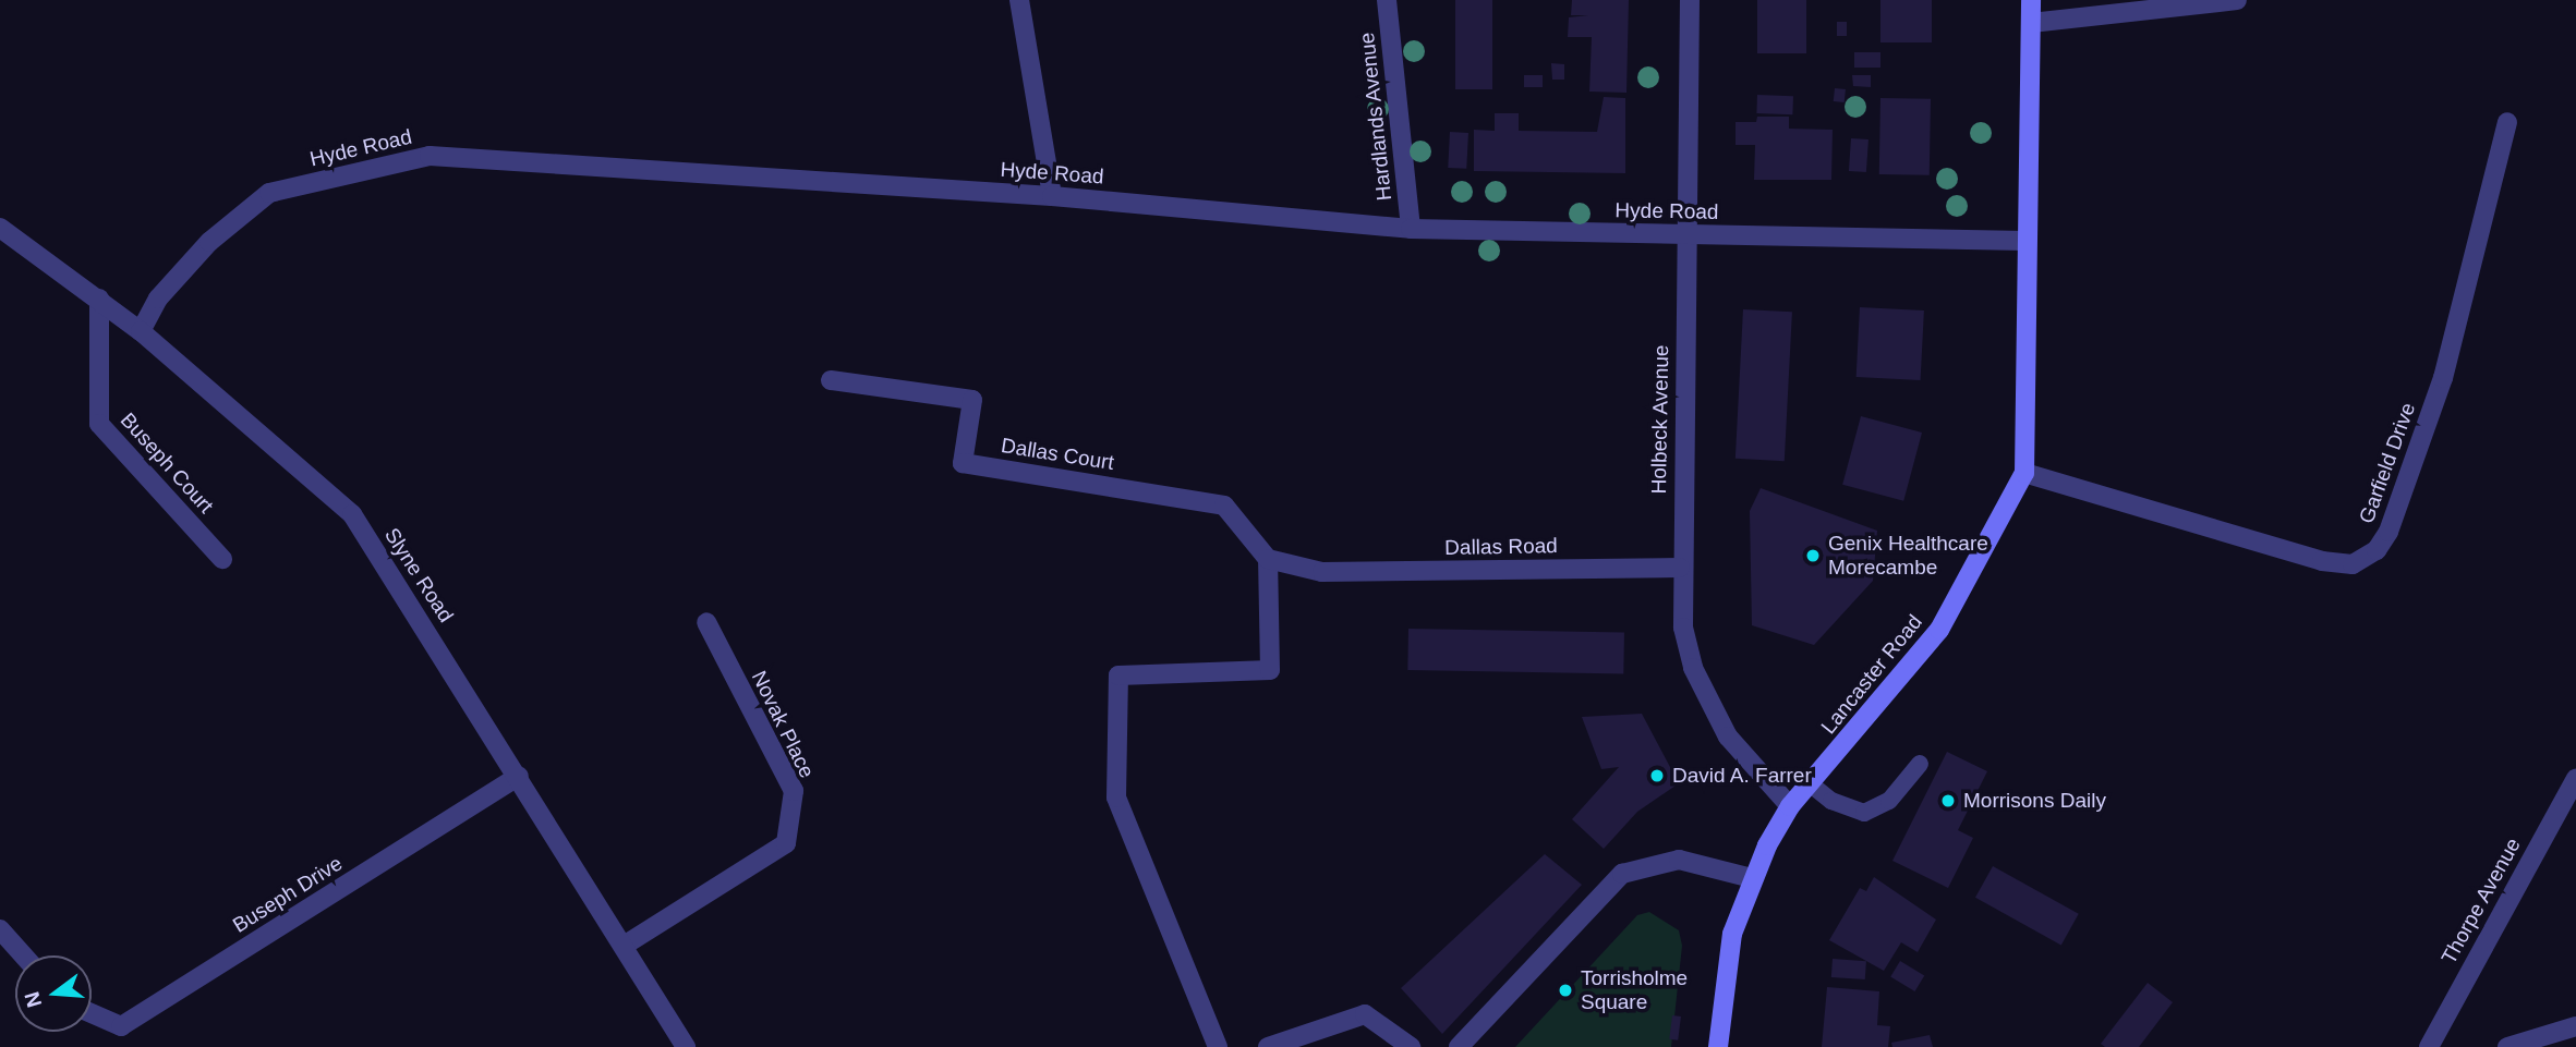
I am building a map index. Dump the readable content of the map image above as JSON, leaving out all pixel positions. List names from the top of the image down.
{
  "streets": {
    "main road": ["Lancaster Road"],
    "street": [
      "Hardlands Avenue",
      "Hyde Road",
      "Holbeck Avenue",
      "Dallas Court",
      "Buseph Court",
      "Garfield Drive",
      "Dallas Road",
      "Slyne Road",
      "Novak Place",
      "Buseph Drive",
      "Thorpe Avenue"
    ]
  },
  "crossings": [
    ["Hardlands Avenue", "Hyde Road"],
    ["Hyde Road", "Holbeck Avenue"],
    ["Hyde Road", "Slyne Road"],
    ["Hyde Road", "Lancaster Road"],
    ["Holbeck Avenue", "Dallas Road"],
    ["Holbeck Avenue", "Lancaster Road"],
    ["Dallas Court", "Dallas Road"],
    ["Buseph Court", "Slyne Road"],
    ["Garfield Drive", "Lancaster Road"],
    ["Slyne Road", "Novak Place"],
    ["Slyne Road", "Buseph Drive"]
  ],
  "places": [
    "Genix Healthcare Morecambe",
    "David A. Farrer",
    "Morrisons Daily",
    "Torrisholme Square"
  ],
  "north": "left"
}
